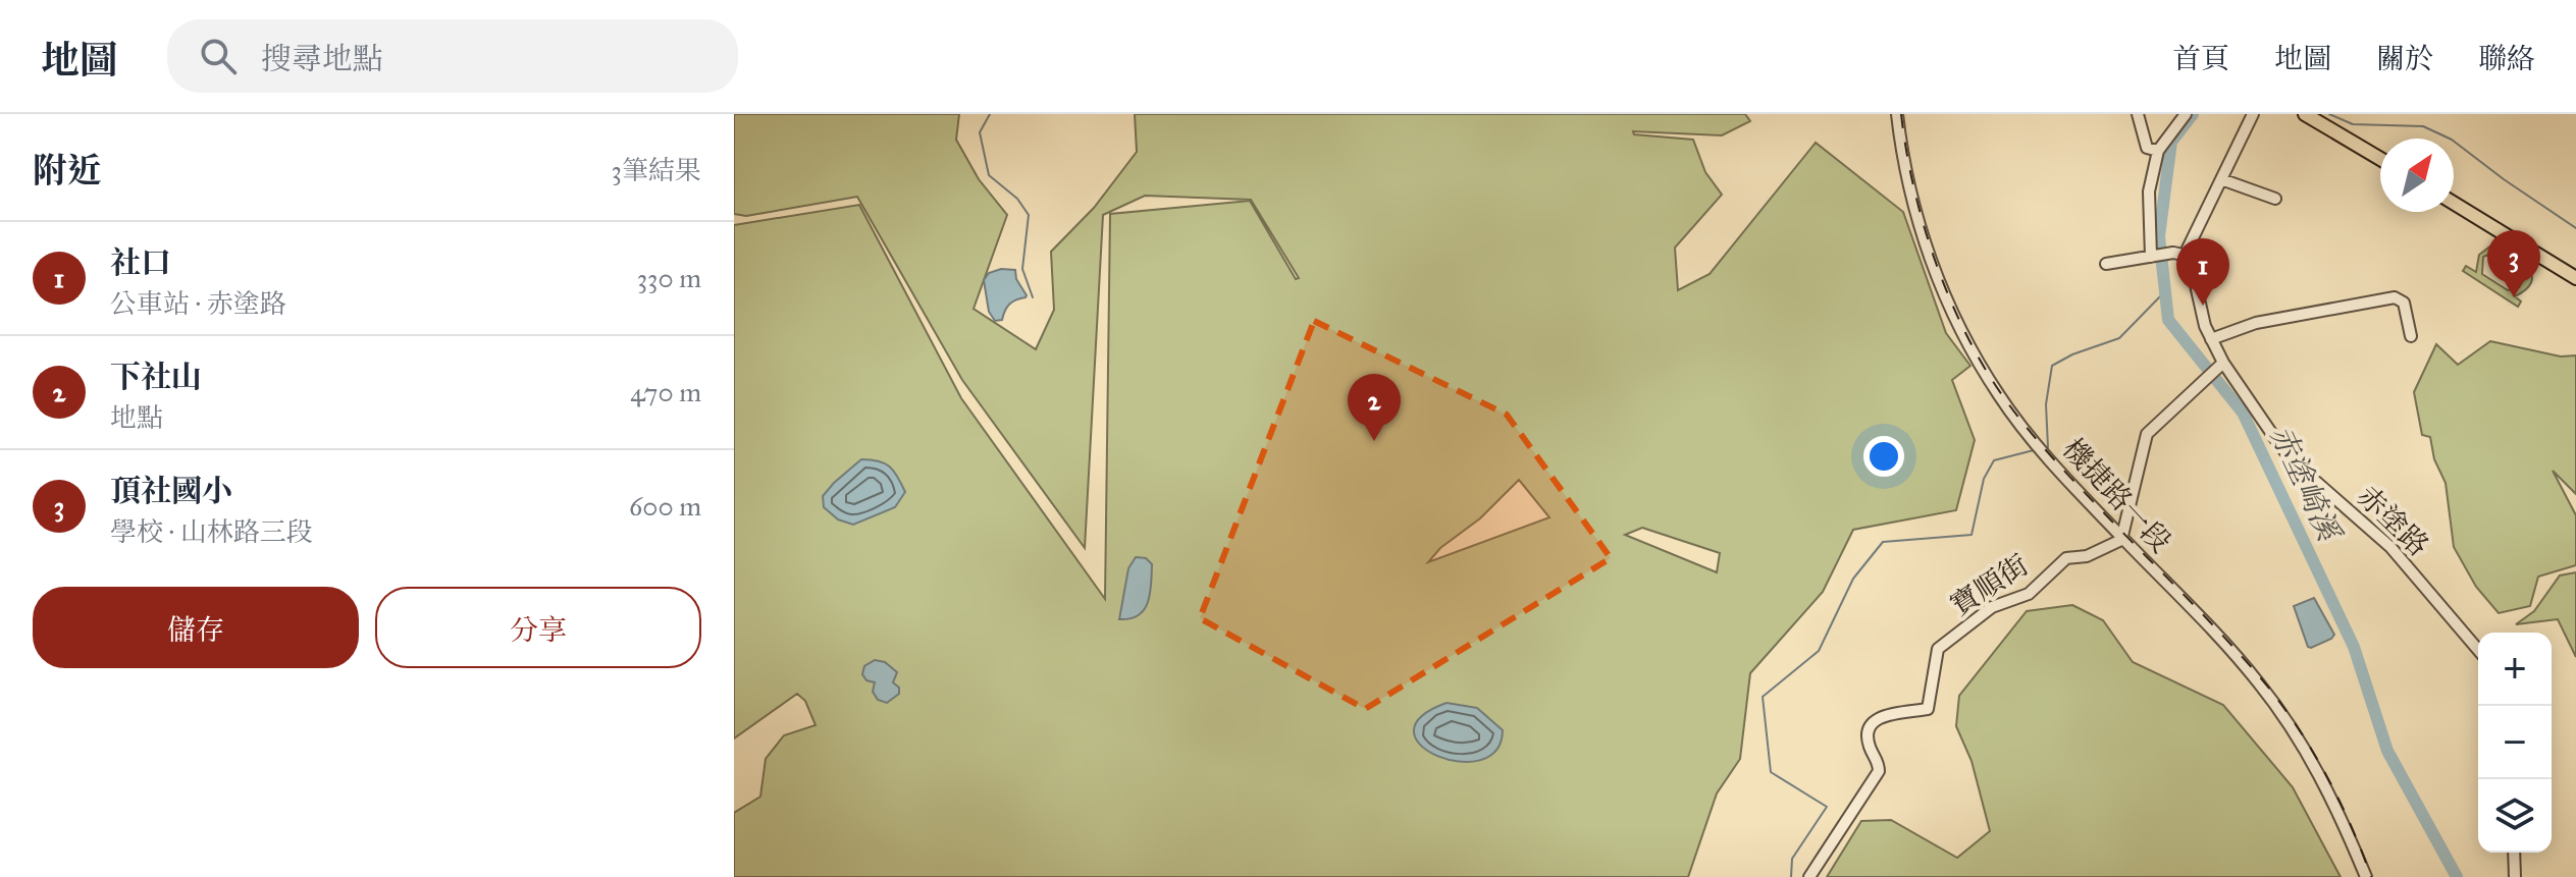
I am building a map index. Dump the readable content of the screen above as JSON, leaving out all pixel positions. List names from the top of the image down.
{
  "streets": {
    "street": ["機捷路一段", "赤塗路", "寶順街"]
  },
  "crossings": [
    ["機捷路一段", "寶順街"]
  ],
  "water": ["赤塗崎溪"],
  "north": "top right",
  "page": {
    "header": "地圖",
    "search": "搜尋地點",
    "nav": [
      "首頁",
      "地圖",
      "關於",
      "聯絡"
    ],
    "heading": ["附近", "3筆結果"],
    "list": [
      {
        "mark": "1",
        "name": "社口",
        "note": "公車站 · 赤塗路",
        "value": "330 m"
      },
      {
        "mark": "2",
        "name": "下社山",
        "note": "地點",
        "value": "470 m"
      },
      {
        "mark": "3",
        "name": "頂社國小",
        "note": "學校 · 山林路三段",
        "value": "600 m"
      }
    ],
    "pins": ["3", "1", "2"],
    "buttons": ["儲存", "分享"],
    "map_buttons": ["+", "−"]
  }
}
